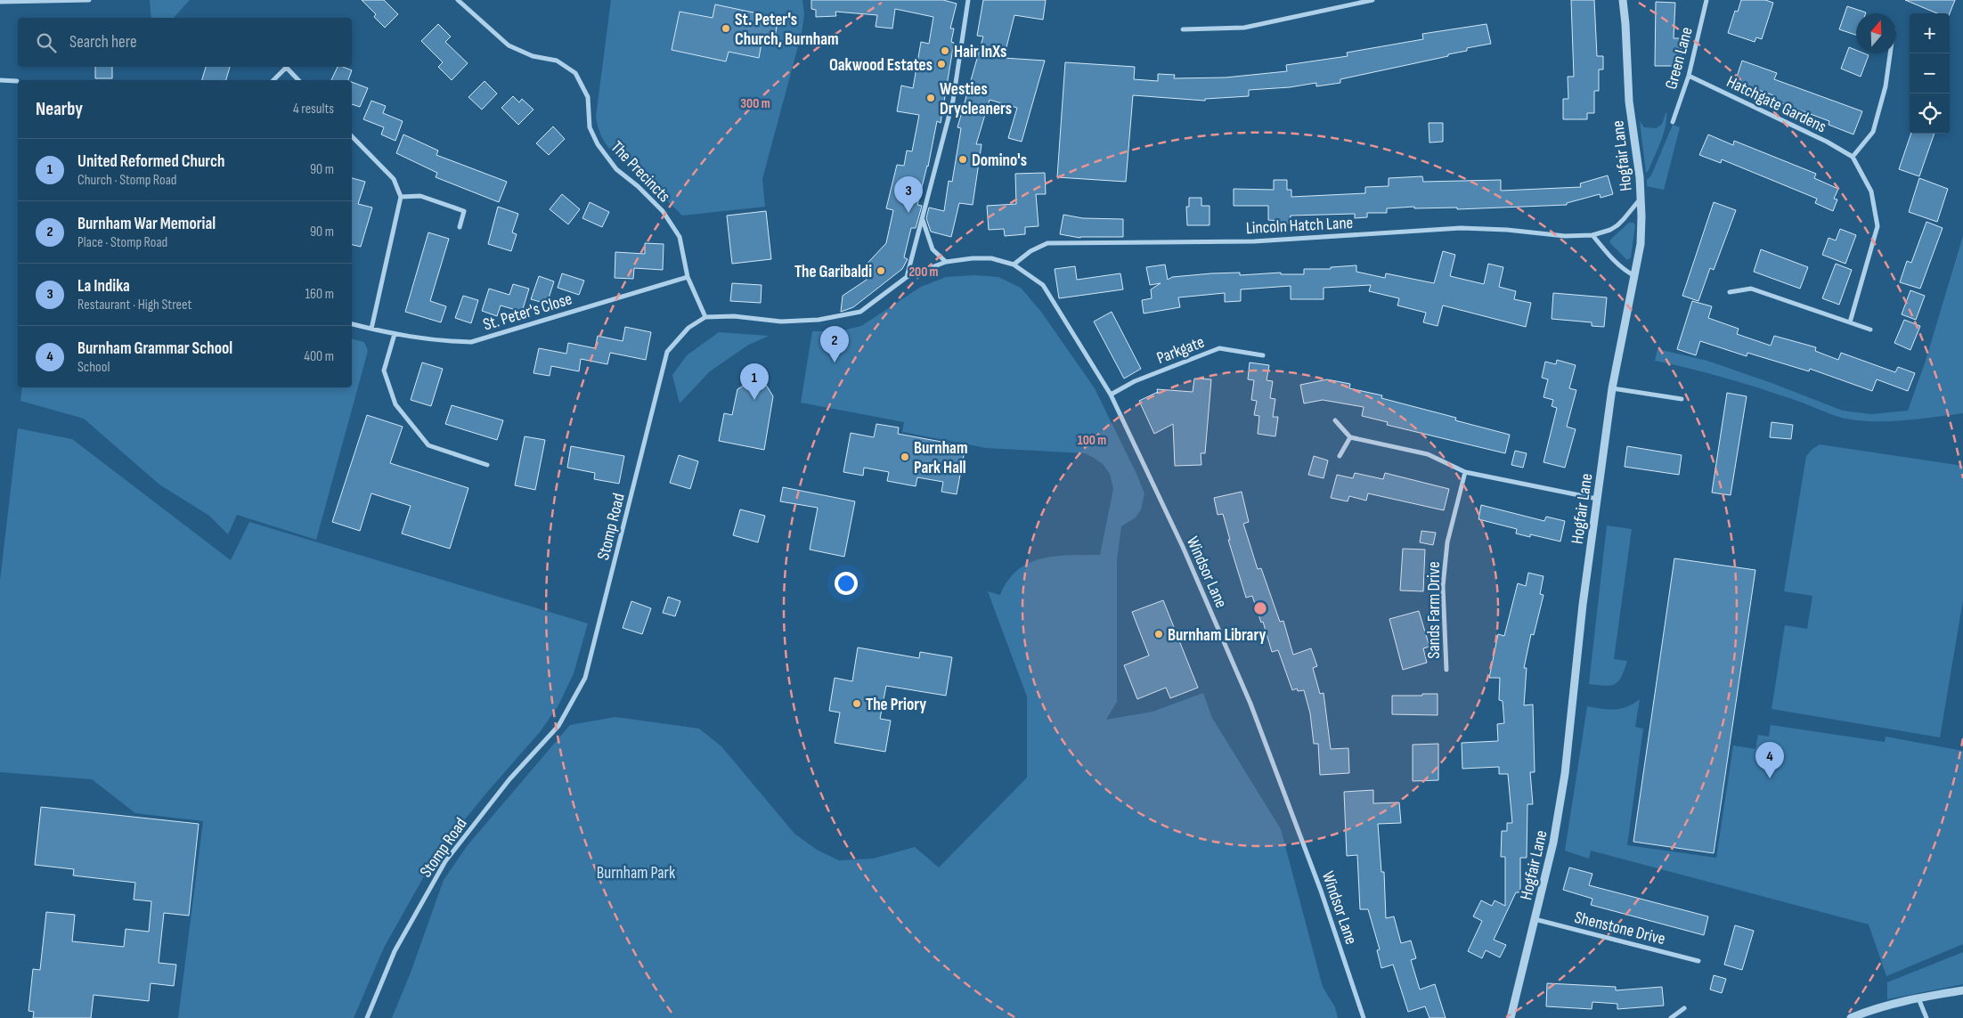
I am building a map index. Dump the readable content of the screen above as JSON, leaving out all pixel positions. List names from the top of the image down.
{
  "streets": {
    "street": [
      "Green Lane",
      "Hatchgate Gardens",
      "Hogfair Lane",
      "The Precincts",
      "Lincoln Hatch Lane",
      "St. Peter's Close",
      "Parkgate",
      "Stomp Road",
      "Windsor Lane",
      "Sands Farm Drive",
      "Shenstone Drive"
    ]
  },
  "crossings": [
    ["Green Lane", "Hatchgate Gardens"],
    ["Hogfair Lane", "Lincoln Hatch Lane"],
    ["Hogfair Lane", "Shenstone Drive"],
    ["The Precincts", "St. Peter's Close"],
    ["The Precincts", "Stomp Road"],
    ["Lincoln Hatch Lane", "Windsor Lane"],
    ["Parkgate", "Windsor Lane"]
  ],
  "parks": ["Burnham Park"],
  "places": [
    "St. Peter's Church, Burnham",
    "Hair InXs",
    "Oakwood Estates",
    "Westies Drycleaners",
    "Domino's",
    "The Garibaldi",
    "Burnham Park Hall",
    "Burnham Library",
    "The Priory"
  ],
  "north": "top",
  "page": {
    "map_buttons": ["+", "−"],
    "search": "Search here",
    "heading": ["Nearby", "4 results"],
    "list": [
      {
        "mark": "1",
        "name": "United Reformed Church",
        "note": "Church · Stomp Road",
        "value": "90 m"
      },
      {
        "mark": "2",
        "name": "Burnham War Memorial",
        "note": "Place · Stomp Road",
        "value": "90 m"
      },
      {
        "mark": "3",
        "name": "La Indika",
        "note": "Restaurant · High Street",
        "value": "160 m"
      },
      {
        "mark": "4",
        "name": "Burnham Grammar School",
        "note": "School",
        "value": "400 m"
      }
    ],
    "pins": [
      "3",
      "2",
      "1",
      "4"
    ]
  },
  "rings": ["300 m", "200 m", "100 m"]
}
